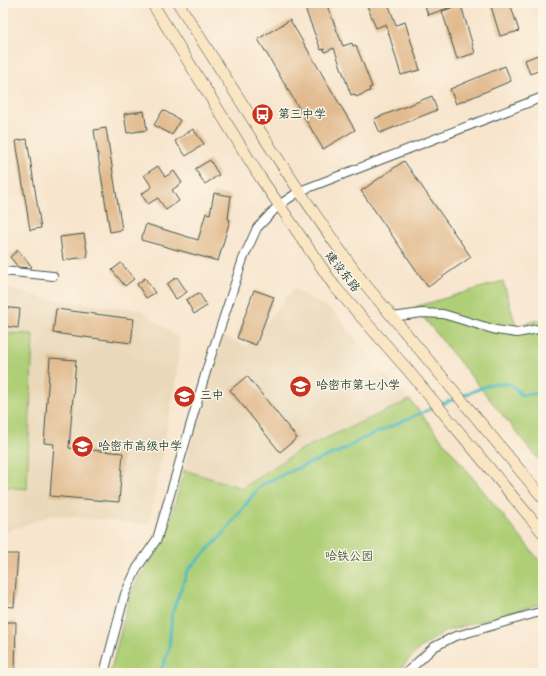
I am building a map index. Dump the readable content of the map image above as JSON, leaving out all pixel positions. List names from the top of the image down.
{
  "streets": {
    "main road": ["建设东路"]
  },
  "parks": ["哈铁公园"],
  "places": {
    "bus stop": ["第三中学"],
    "school or university": ["哈密市第七小学", "三中", "哈密市高级中学"]
  }
}
